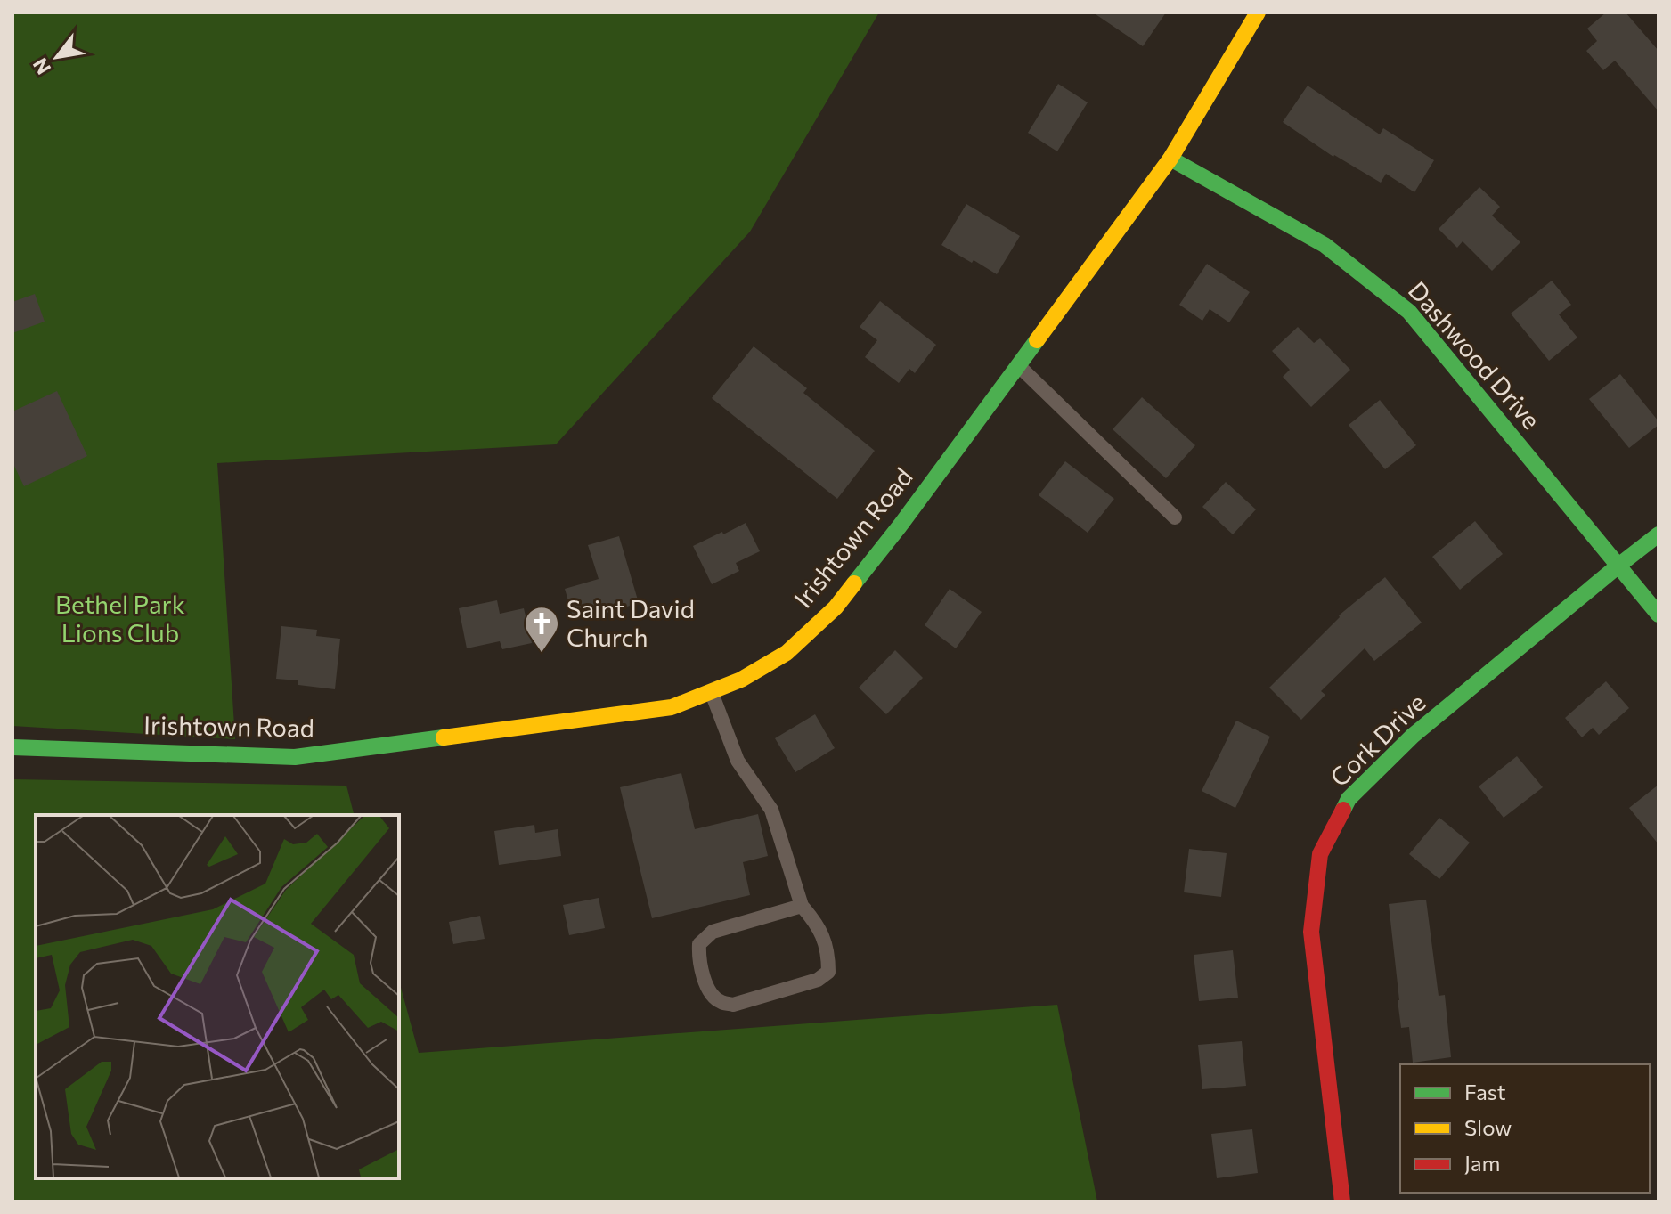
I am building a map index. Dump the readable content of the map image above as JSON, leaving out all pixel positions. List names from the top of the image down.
{
  "streets": {
    "street": ["Dashwood Drive", "Irishtown Road", "Cork Drive"]
  },
  "crossings": [
    ["Dashwood Drive", "Irishtown Road"],
    ["Dashwood Drive", "Cork Drive"]
  ],
  "parks": ["Bethel Park Lions Club"],
  "places": {
    "church": ["Saint David Church"]
  },
  "legend": ["Fast", "Slow", "Jam"],
  "north": "bottom left"
}
